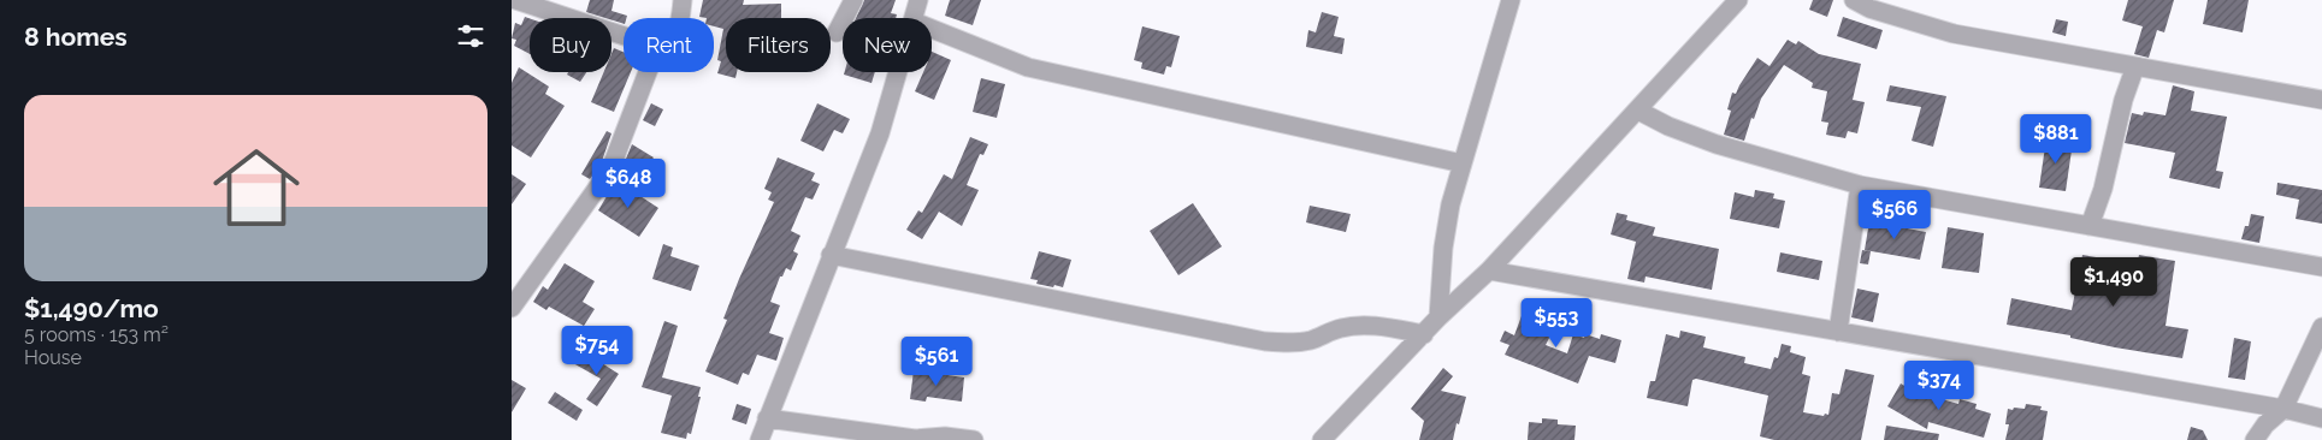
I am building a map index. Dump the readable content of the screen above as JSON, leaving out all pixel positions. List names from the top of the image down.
{
  "page": {
    "heading": "8 homes",
    "chip": [
      "Buy",
      "Rent",
      "Filters",
      "New"
    ],
    "list": [
      {
        "name": "$1,490/mo",
        "note": "5 rooms · 153 m² · House"
      }
    ],
    "price": [
      "$881",
      "$648",
      "$566",
      "$1,490",
      "$553",
      "$754",
      "$561",
      "$374"
    ]
  }
}
